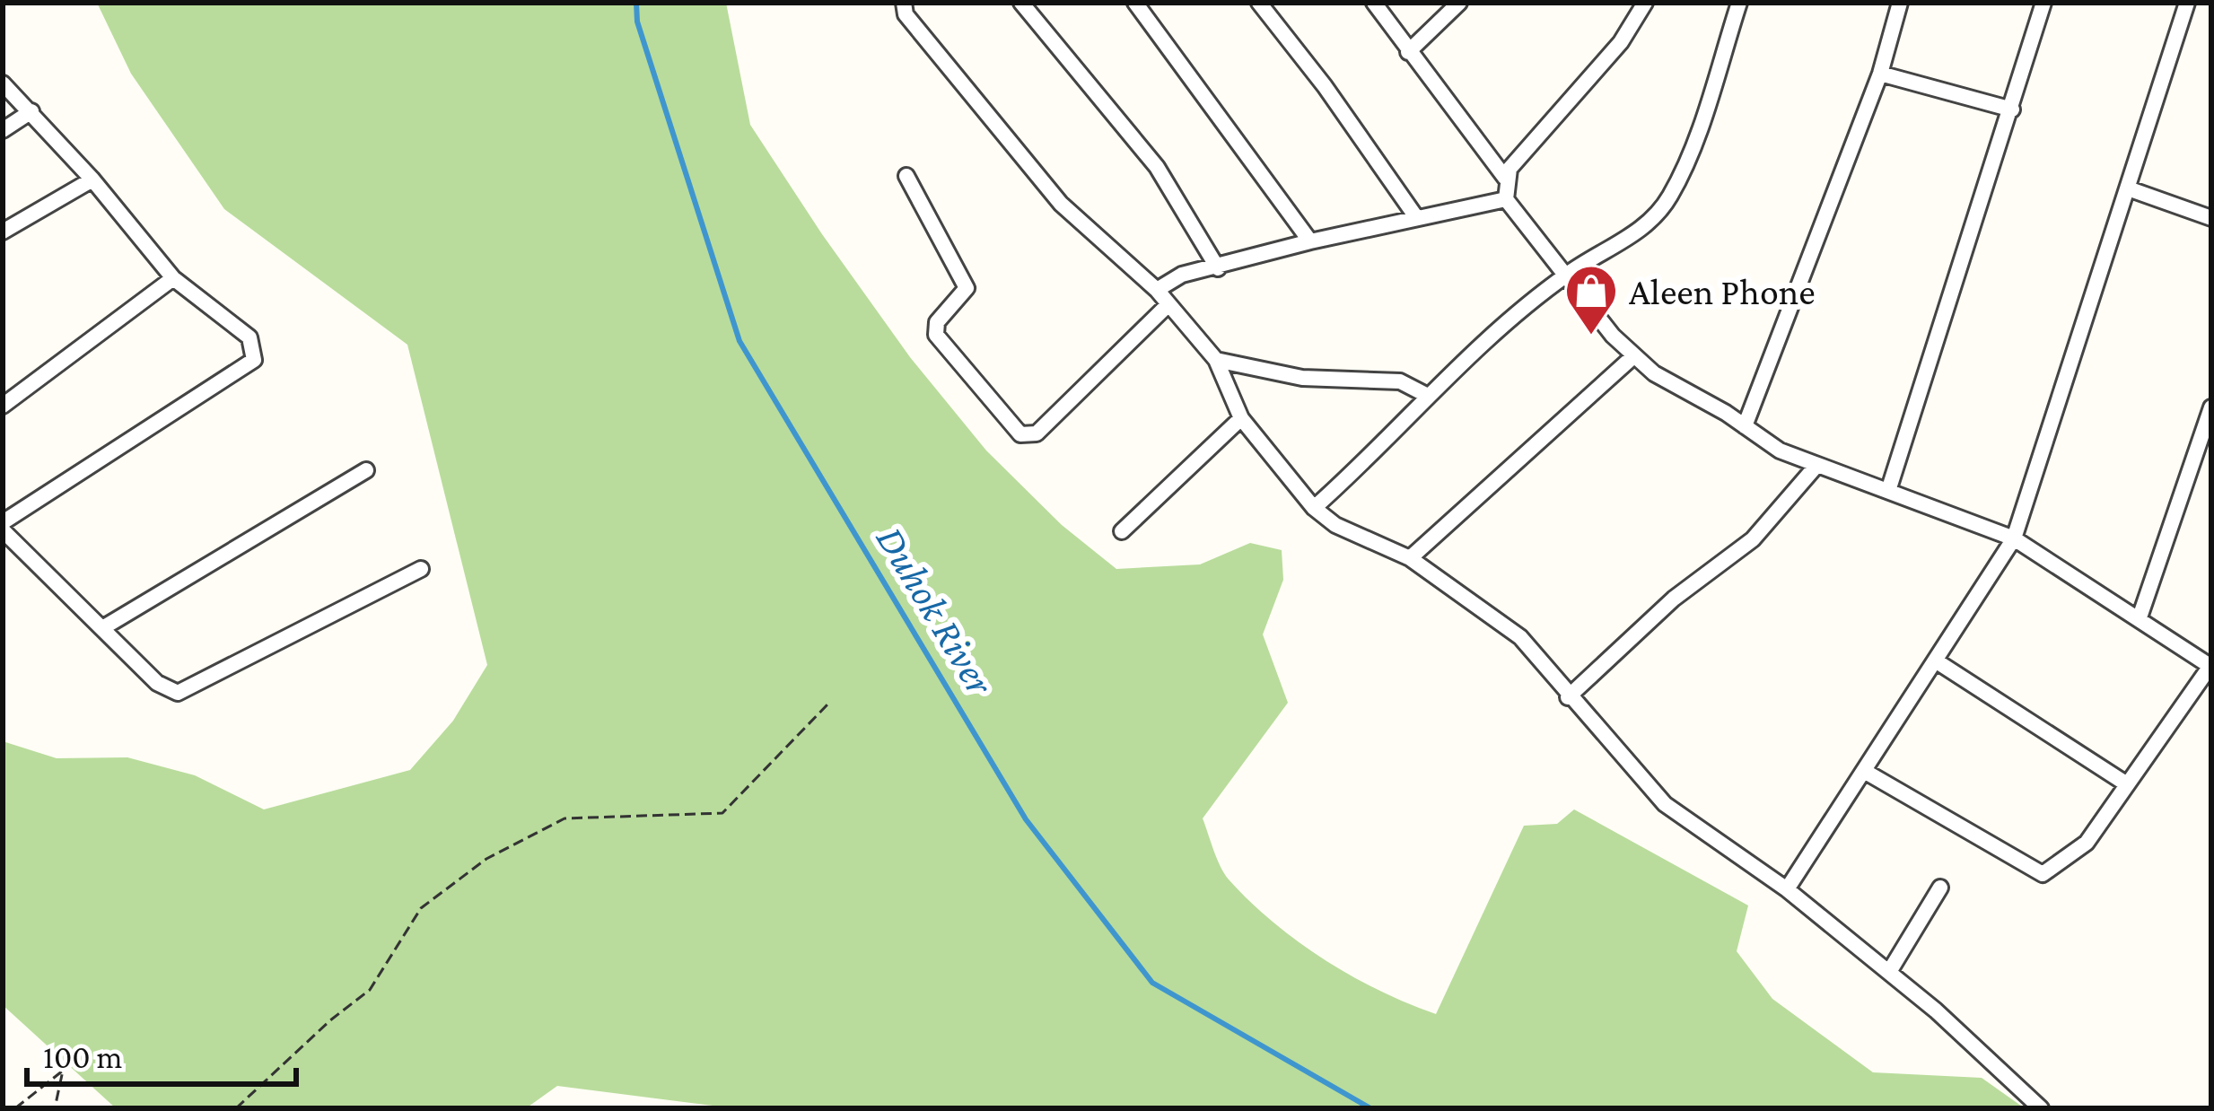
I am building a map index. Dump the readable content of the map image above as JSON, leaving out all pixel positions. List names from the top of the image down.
{
  "water": ["Duhok River"],
  "places": {
    "shop": ["Aleen Phone"]
  },
  "scale_bar": "100 m"
}
